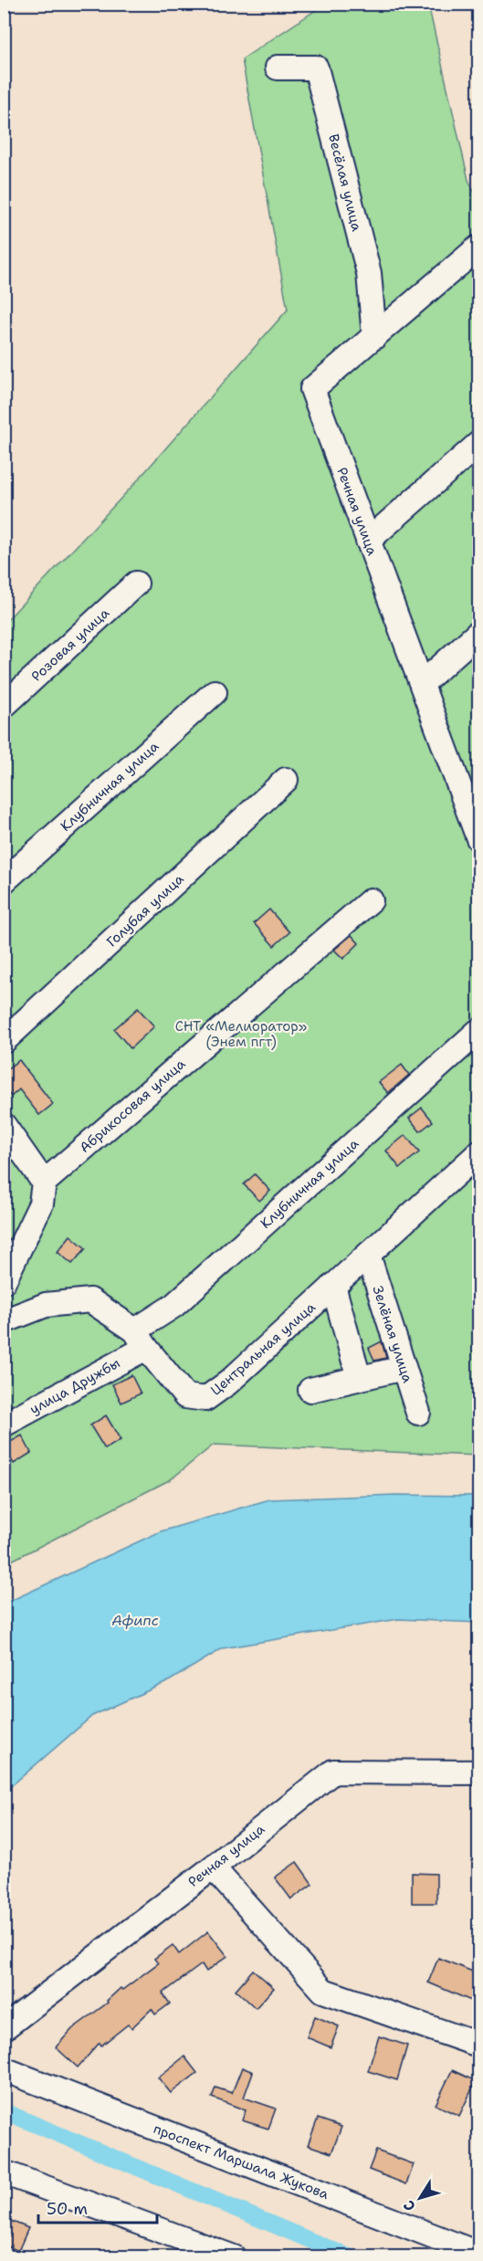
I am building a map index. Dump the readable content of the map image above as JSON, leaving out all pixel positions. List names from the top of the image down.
{
  "streets": {
    "street": [
      "Весёлая улица",
      "Речная улица",
      "Розовая улица",
      "Клубничная улица",
      "Голубая улица",
      "Абрикосовая улица",
      "Зелёная улица",
      "Центральная улица",
      "улица Дружбы",
      "проспект Маршала Жукова"
    ]
  },
  "crossings": [
    ["Весёлая улица", "Речная улица"],
    ["Клубничная улица", "Центральная улица"],
    ["Клубничная улица", "улица Дружбы"],
    ["Зелёная улица", "Центральная улица"],
    ["Центральная улица", "улица Дружбы"]
  ],
  "water": ["Афипс"],
  "parks": ["СНТ «Мелиоратор» (Энем пгт)"],
  "scale_bar": "50 m",
  "north": "bottom left"
}
